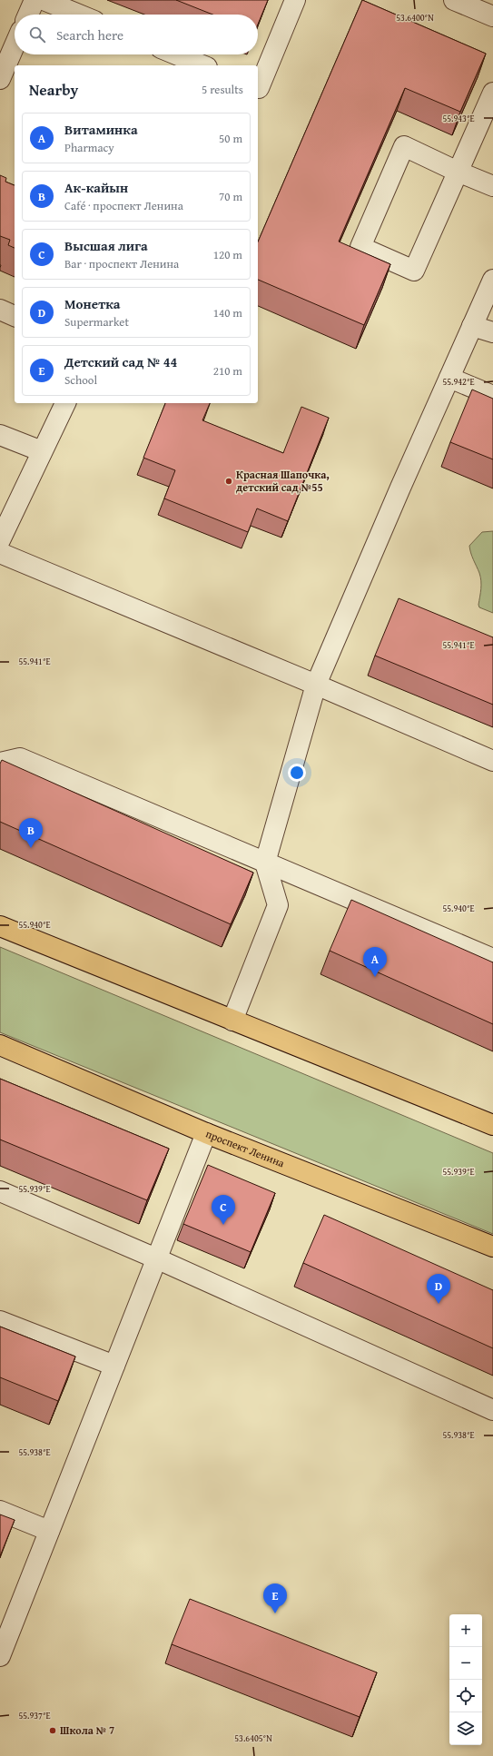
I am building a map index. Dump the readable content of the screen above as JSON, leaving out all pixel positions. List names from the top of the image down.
{
  "streets": {
    "main road": ["проспект Ленина"]
  },
  "places": ["Красная Шапочка, детский сад №55", "Школа № 7"],
  "page": {
    "search": "Search here",
    "heading": ["Nearby", "5 results"],
    "list": [
      {
        "mark": "A",
        "name": "Витаминка",
        "note": "Pharmacy",
        "value": "50 m"
      },
      {
        "mark": "B",
        "name": "Ак-кайын",
        "note": "Café · проспект Ленина",
        "value": "70 m"
      },
      {
        "mark": "C",
        "name": "Высшая лига",
        "note": "Bar · проспект Ленина",
        "value": "120 m"
      },
      {
        "mark": "D",
        "name": "Монетка",
        "note": "Supermarket",
        "value": "140 m"
      },
      {
        "mark": "E",
        "name": "Детский сад № 44",
        "note": "School",
        "value": "210 m"
      }
    ],
    "pins": [
      "B",
      "A",
      "C",
      "D",
      "E"
    ],
    "map_buttons": ["+", "−"]
  },
  "coordinates": [
    "53.6400°N",
    "55.943°E",
    "55.942°E",
    "55.941°E",
    "55.940°E",
    "55.939°E",
    "55.938°E",
    "55.937°E",
    "53.6405°N"
  ]
}
